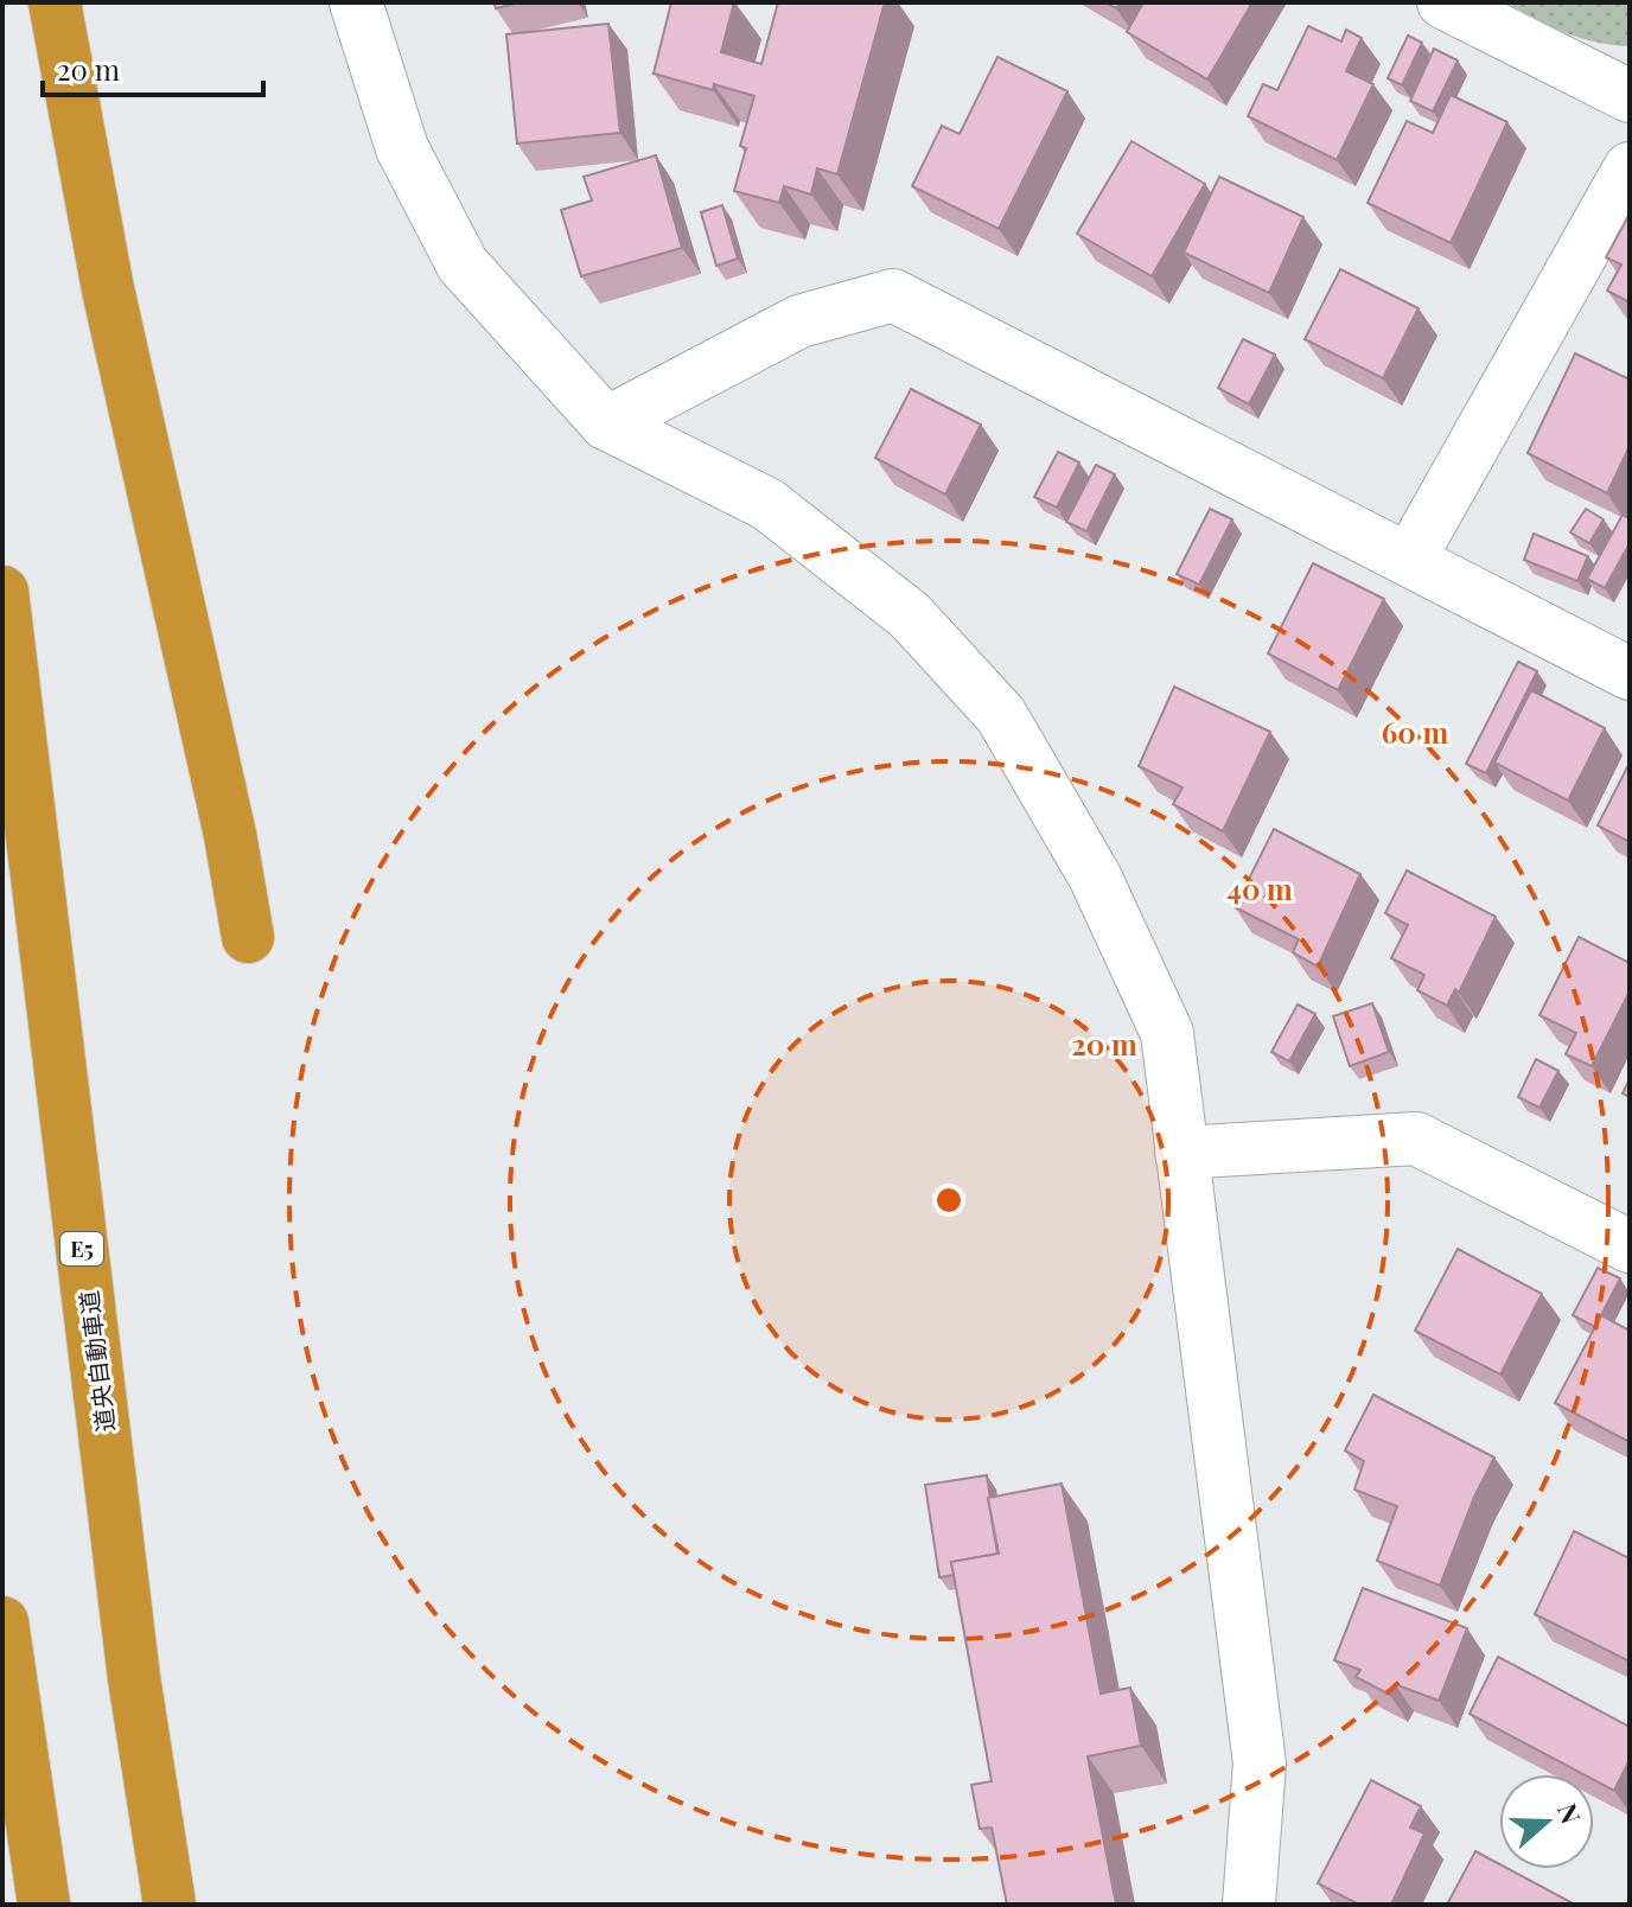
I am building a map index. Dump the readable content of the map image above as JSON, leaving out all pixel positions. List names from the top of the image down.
{
  "streets": {
    "highway": ["E5", "道央自動車道"]
  },
  "scale_bar": "20 m",
  "north": "right",
  "rings": ["60 m", "40 m", "20 m"]
}
